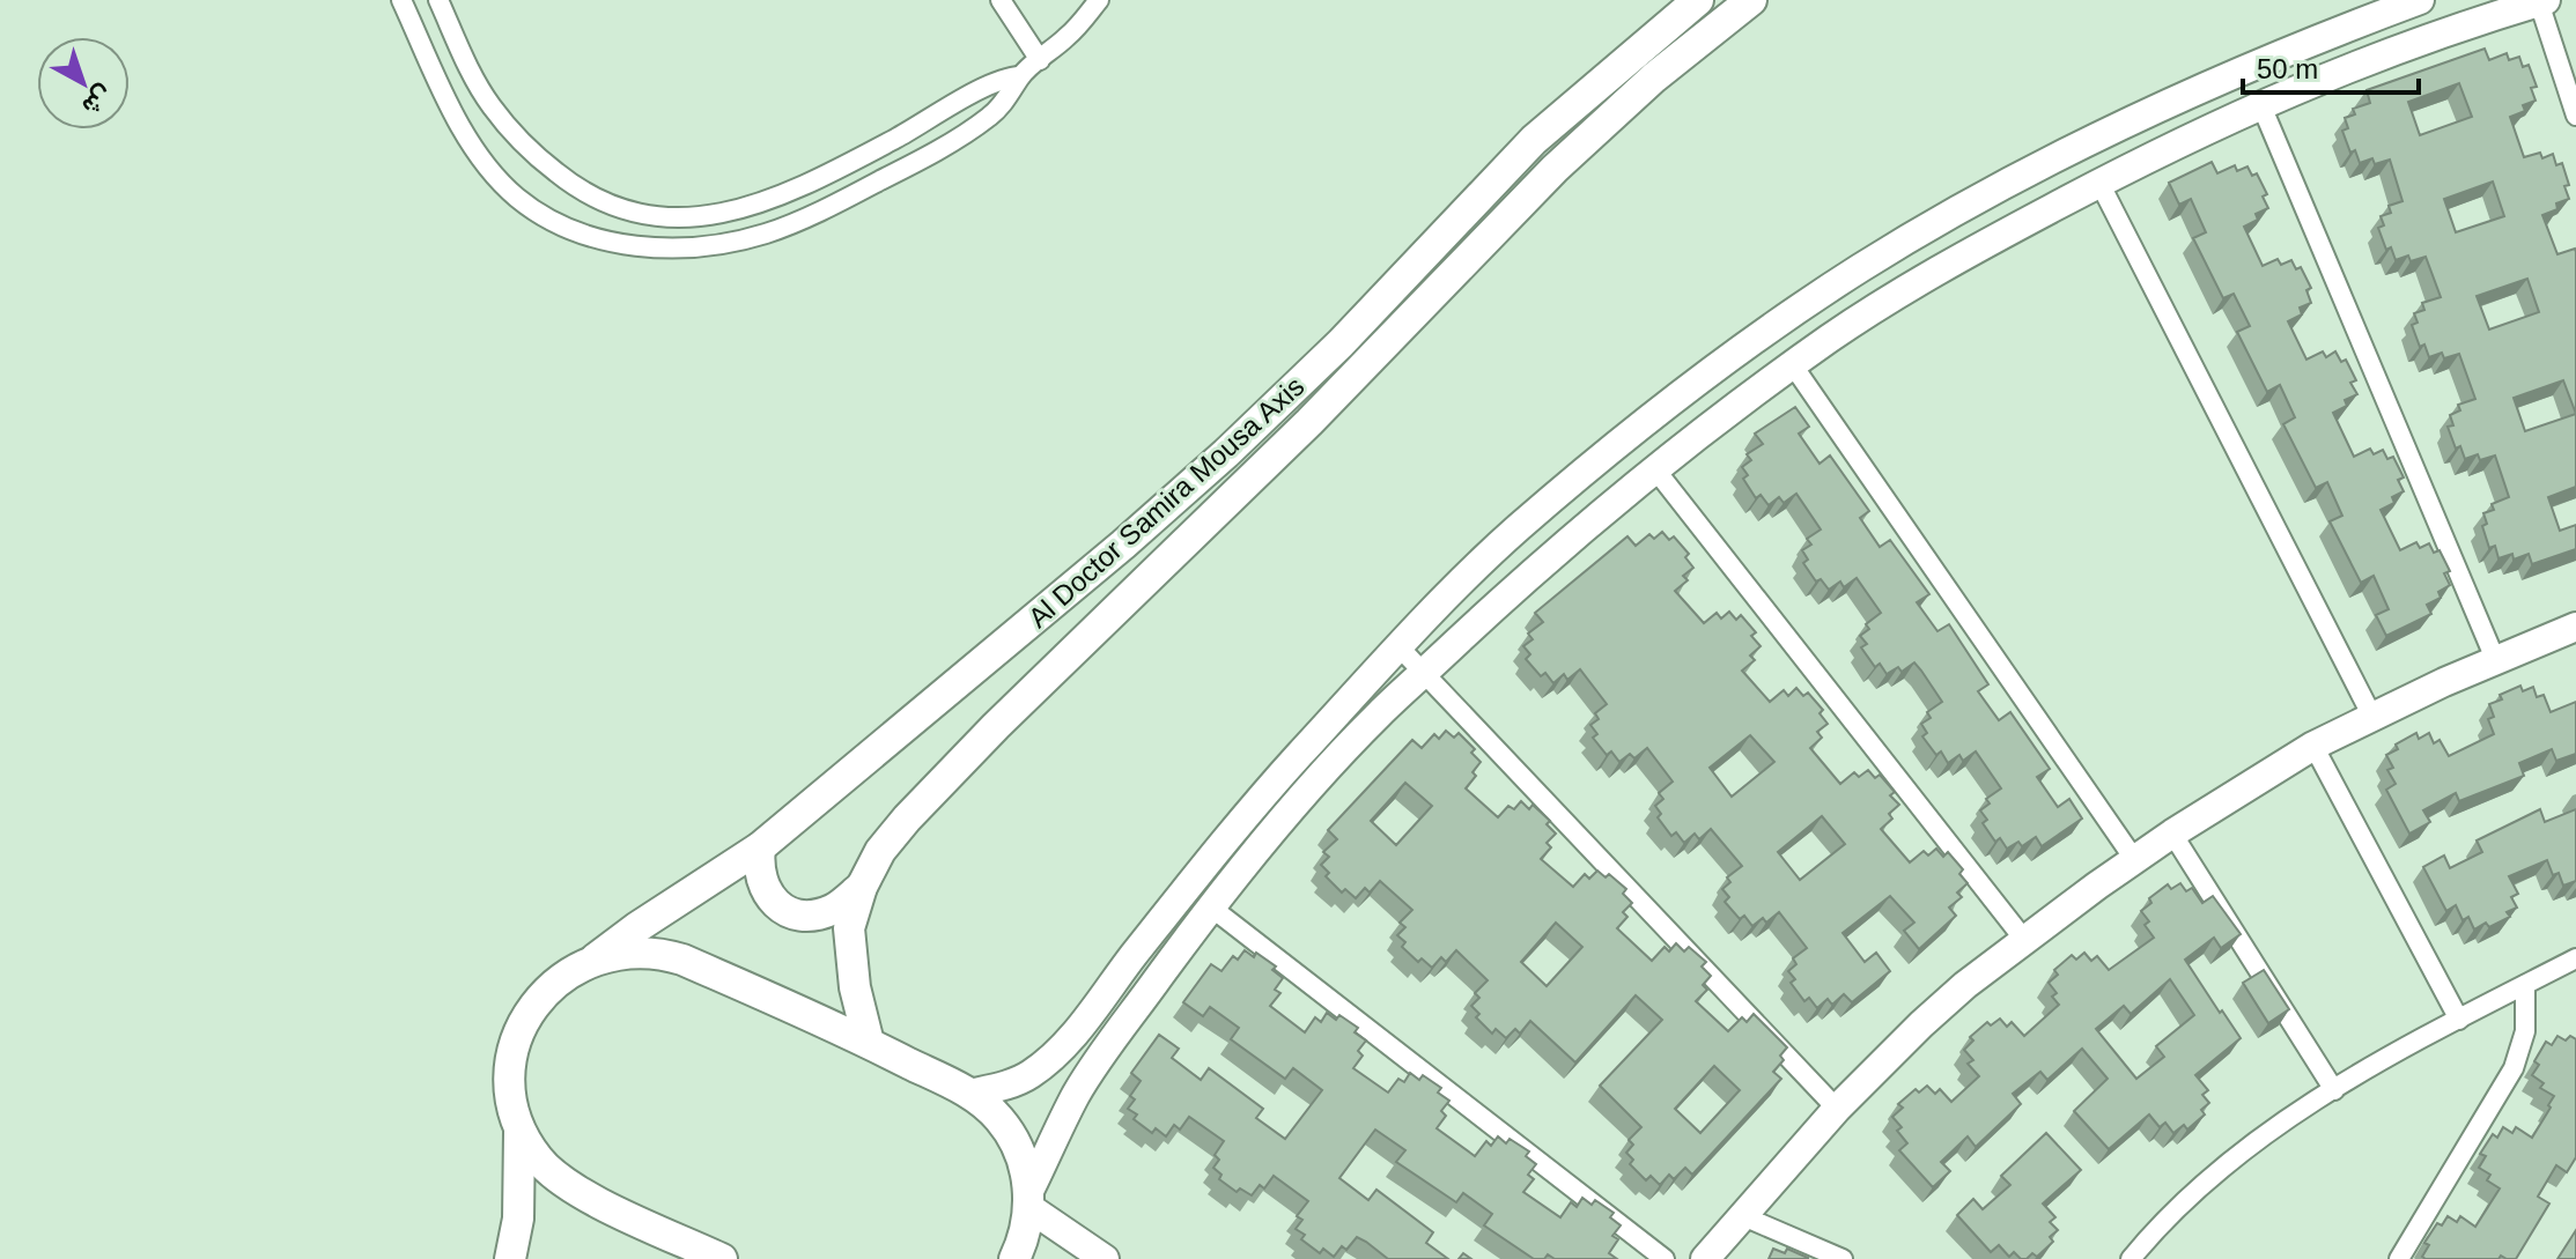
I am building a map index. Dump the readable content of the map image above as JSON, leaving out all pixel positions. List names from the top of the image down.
{
  "streets": {
    "main road": ["Al Doctor Samira Mousa Axis"]
  },
  "scale_bar": "50 m",
  "north": "bottom right"
}
